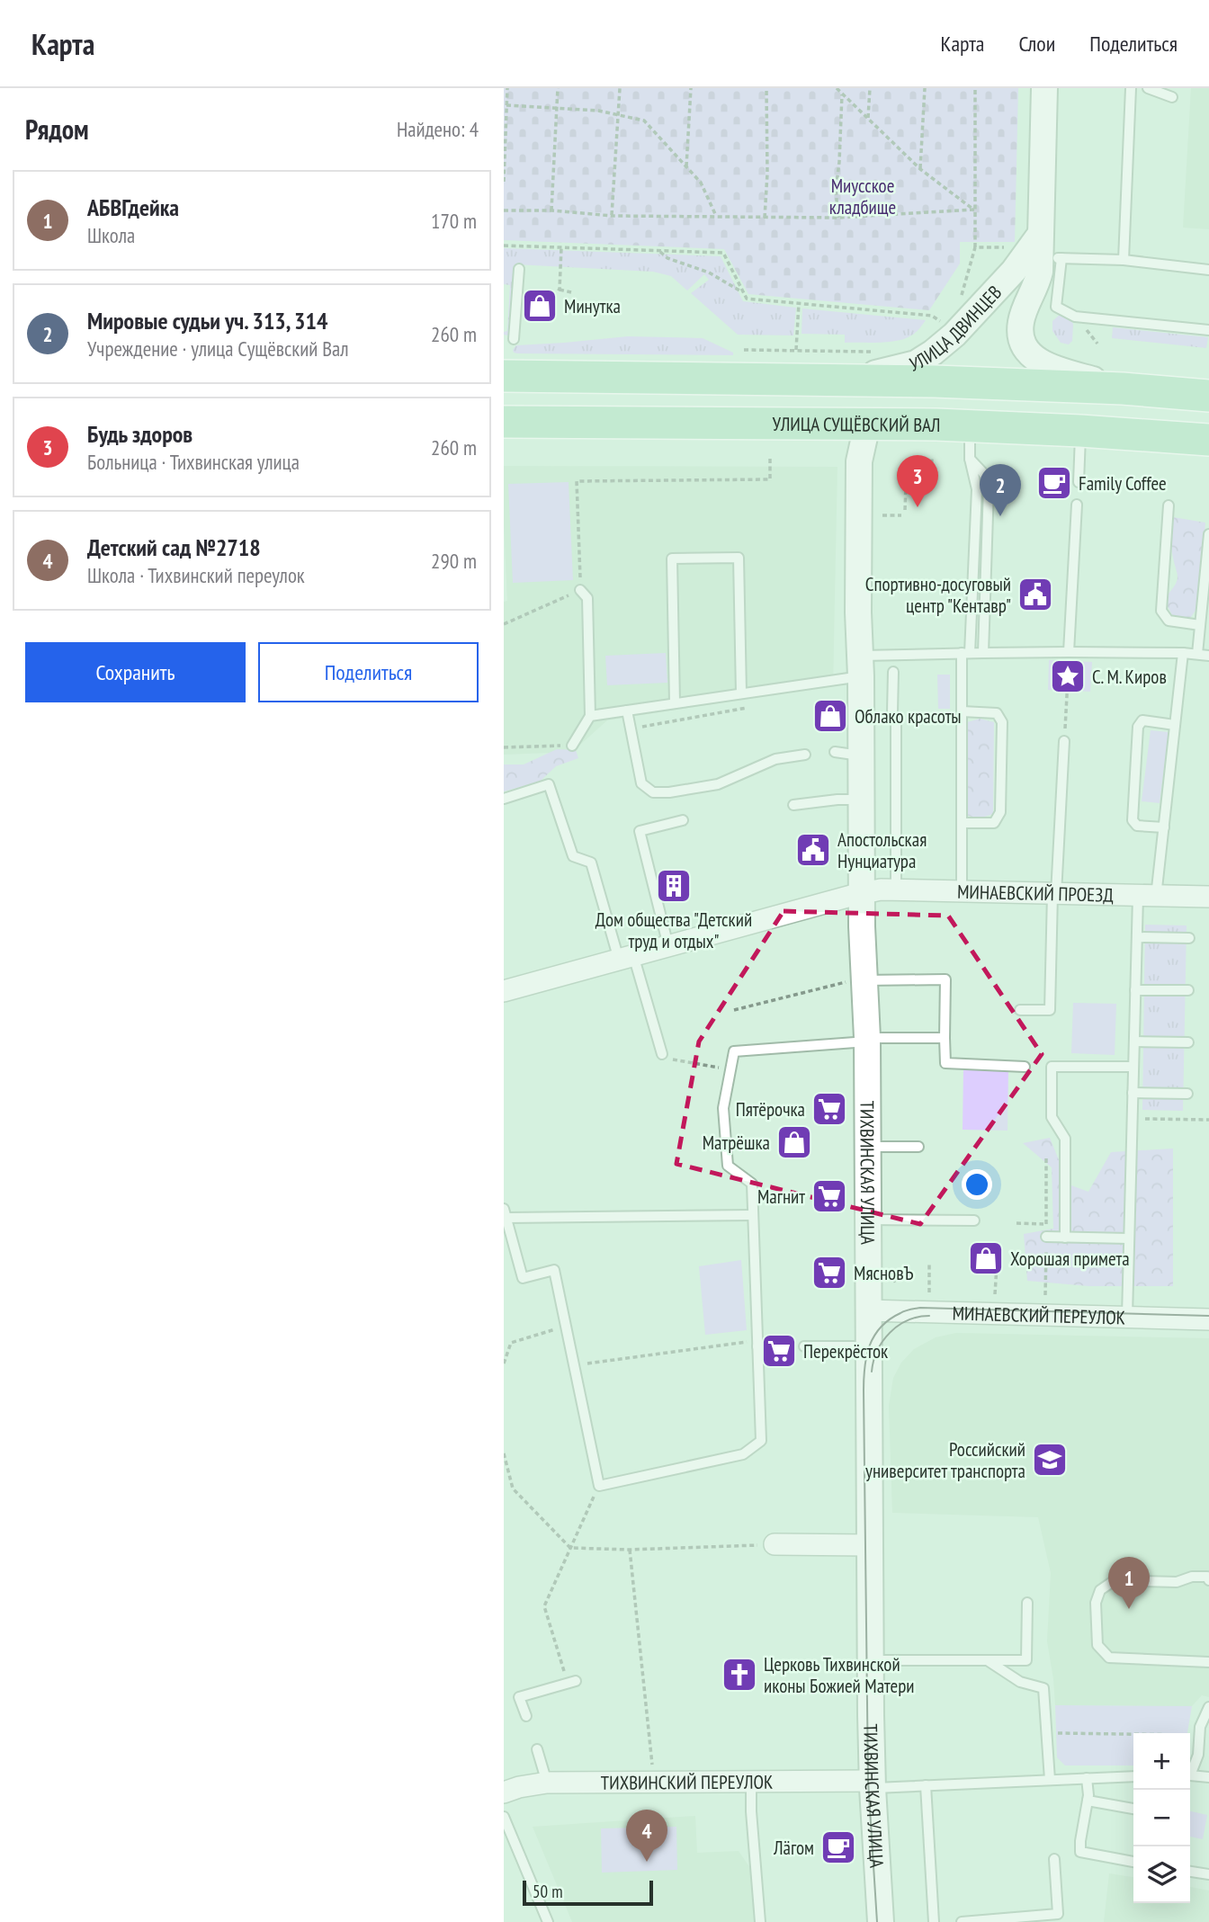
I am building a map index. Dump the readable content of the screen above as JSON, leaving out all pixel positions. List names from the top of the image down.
{
  "streets": {
    "main road": ["УЛИЦА СУЩЁВСКИЙ ВАЛ"],
    "street": [
      "УЛИЦА ДВИНЦЕВ",
      "МИНАЕВСКИЙ ПРОЕЗД",
      "ТИХВИНСКАЯ УЛИЦА",
      "МИНАЕВСКИЙ ПЕРЕУЛОК",
      "ТИХВИНСКИЙ ПЕРЕУЛОК"
    ]
  },
  "crossings": [
    ["УЛИЦА СУЩЁВСКИЙ ВАЛ", "ТИХВИНСКАЯ УЛИЦА"],
    ["МИНАЕВСКИЙ ПРОЕЗД", "ТИХВИНСКАЯ УЛИЦА"],
    ["ТИХВИНСКАЯ УЛИЦА", "МИНАЕВСКИЙ ПЕРЕУЛОК"],
    ["ТИХВИНСКАЯ УЛИЦА", "ТИХВИНСКИЙ ПЕРЕУЛОК"]
  ],
  "parks": ["Миусское кладбище"],
  "places": {
    "shop": [
      "Минутка",
      "Облако красоты",
      "Матрёшка",
      "Хорошая примета"
    ],
    "cafe": ["Family Coffee", "Лäгом"],
    "public building": ["Спортивно-досуговый центр \"Кентавр\"", "Апостольская Нунциатура"],
    "place": ["С. М. Киров"],
    "building": ["Дом общества \"Детский труд и отдых\""],
    "supermarket": [
      "Пятёрочка",
      "Магнит",
      "МясновЪ",
      "Перекрёсток"
    ],
    "school or university": ["Российский университет транспорта"],
    "church": ["Церковь Тихвинской иконы Божией Матери"]
  },
  "scale_bar": "50 m",
  "page": {
    "header": "Карта",
    "nav": ["Карта", "Слои", "Поделиться"],
    "heading": ["Рядом", "Найдено: 4"],
    "list": [
      {
        "mark": "1",
        "name": "АБВГдейка",
        "note": "Школа",
        "value": "170 m"
      },
      {
        "mark": "2",
        "name": "Мировые судьи уч. 313, 314",
        "note": "Учреждение · улица Сущёвский Вал",
        "value": "260 m"
      },
      {
        "mark": "3",
        "name": "Будь здоров",
        "note": "Больница · Тихвинская улица",
        "value": "260 m"
      },
      {
        "mark": "4",
        "name": "Детский сад №2718",
        "note": "Школа · Тихвинский переулок",
        "value": "290 m"
      }
    ],
    "pins": [
      "3",
      "2",
      "1",
      "4"
    ],
    "buttons": ["Сохранить", "Поделиться"],
    "map_buttons": ["+", "−"],
    "scale": "50 m"
  }
}
